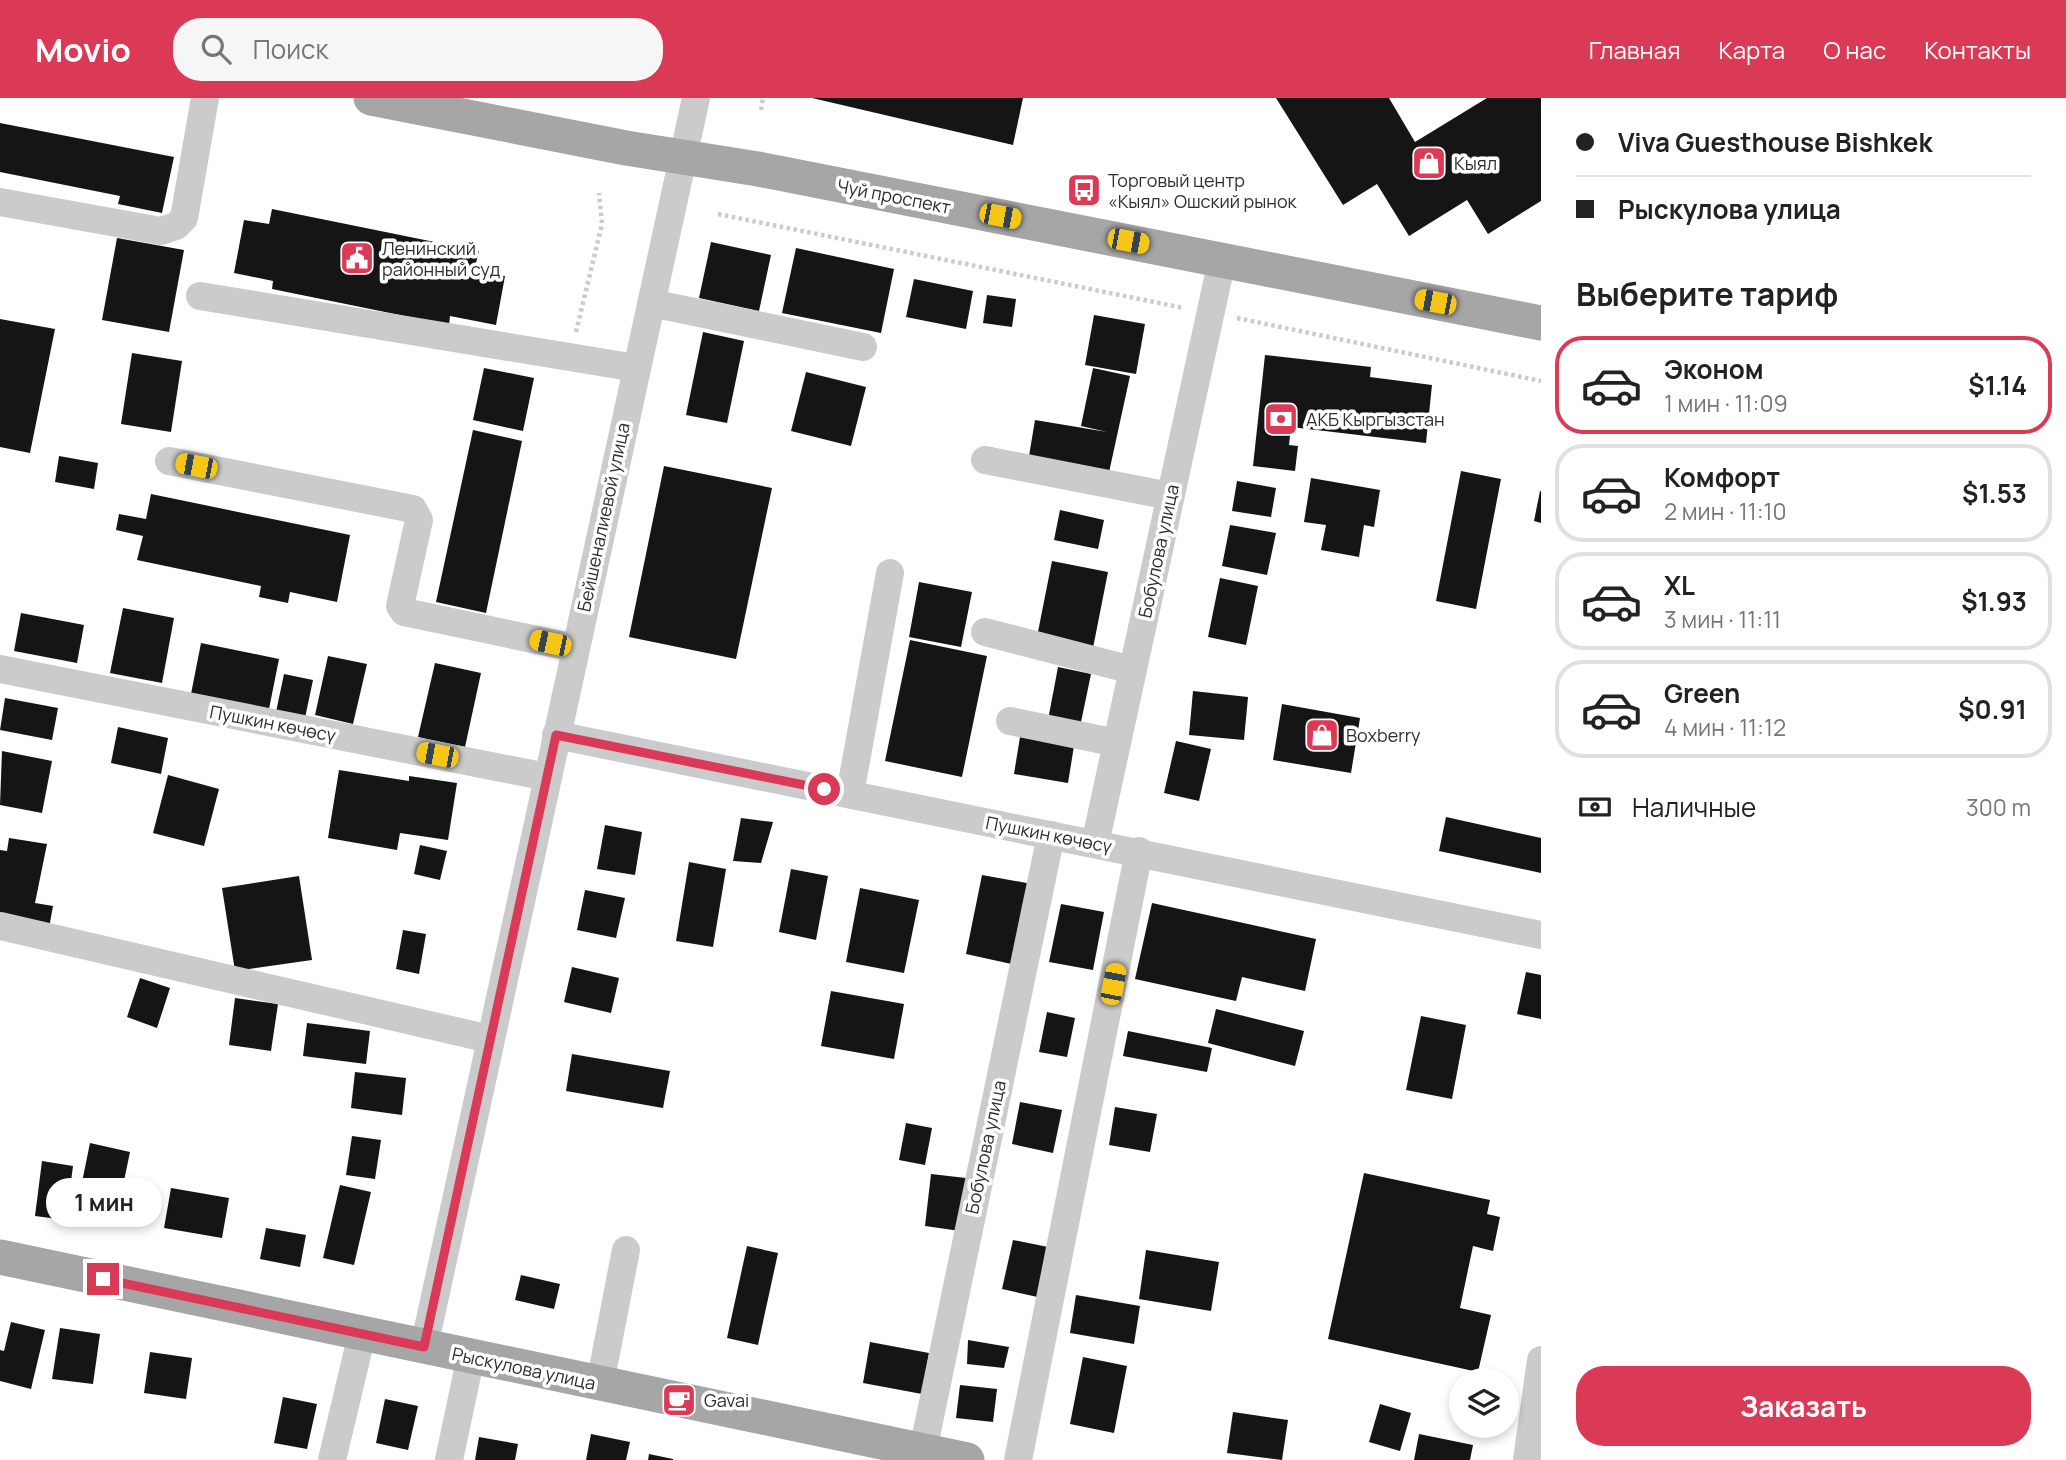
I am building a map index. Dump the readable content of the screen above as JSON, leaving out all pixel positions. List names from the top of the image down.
{
  "streets": {
    "main road": ["Чуй проспект", "Рыскулова улица"],
    "street": ["Бейшеналиевой улица", "Бобулова улица", "Пушкин көчөсү"]
  },
  "crossings": [
    ["Чуй проспект", "Бейшеналиевой улица"],
    ["Чуй проспект", "Бобулова улица"],
    ["Бейшеналиевой улица", "Пушкин көчөсү"],
    ["Бейшеналиевой улица", "Рыскулова улица"],
    ["Бобулова улица", "Пушкин көчөсү"],
    ["Бобулова улица", "Рыскулова улица"]
  ],
  "places": {
    "shop": ["Кыял", "Boxberry"],
    "bus stop": ["Торговый центр «Кыял» Ошский рынок"],
    "public building": ["Ленинский районный суд"],
    "bank": ["АКБ Кыргызстан"],
    "cafe": ["Gavai"]
  },
  "page": {
    "header": "Movio",
    "search": "Поиск",
    "nav": [
      "Главная",
      "Карта",
      "О нас",
      "Контакты"
    ],
    "banner": ["Viva Guesthouse Bishkek", "Рыскулова улица"],
    "heading": "Выберите тариф",
    "list": [
      {
        "name": "Эконом",
        "note": "1 мин · 11:09",
        "value": "$1.14"
      },
      {
        "name": "Комфорт",
        "note": "2 мин · 11:10",
        "value": "$1.53"
      },
      {
        "name": "XL",
        "note": "3 мин · 11:11",
        "value": "$1.93"
      },
      {
        "name": "Green",
        "note": "4 мин · 11:12",
        "value": "$0.91"
      }
    ],
    "pay": ["Наличные", "300 m"],
    "bubble": "1 мин",
    "buttons": "Заказать"
  }
}
